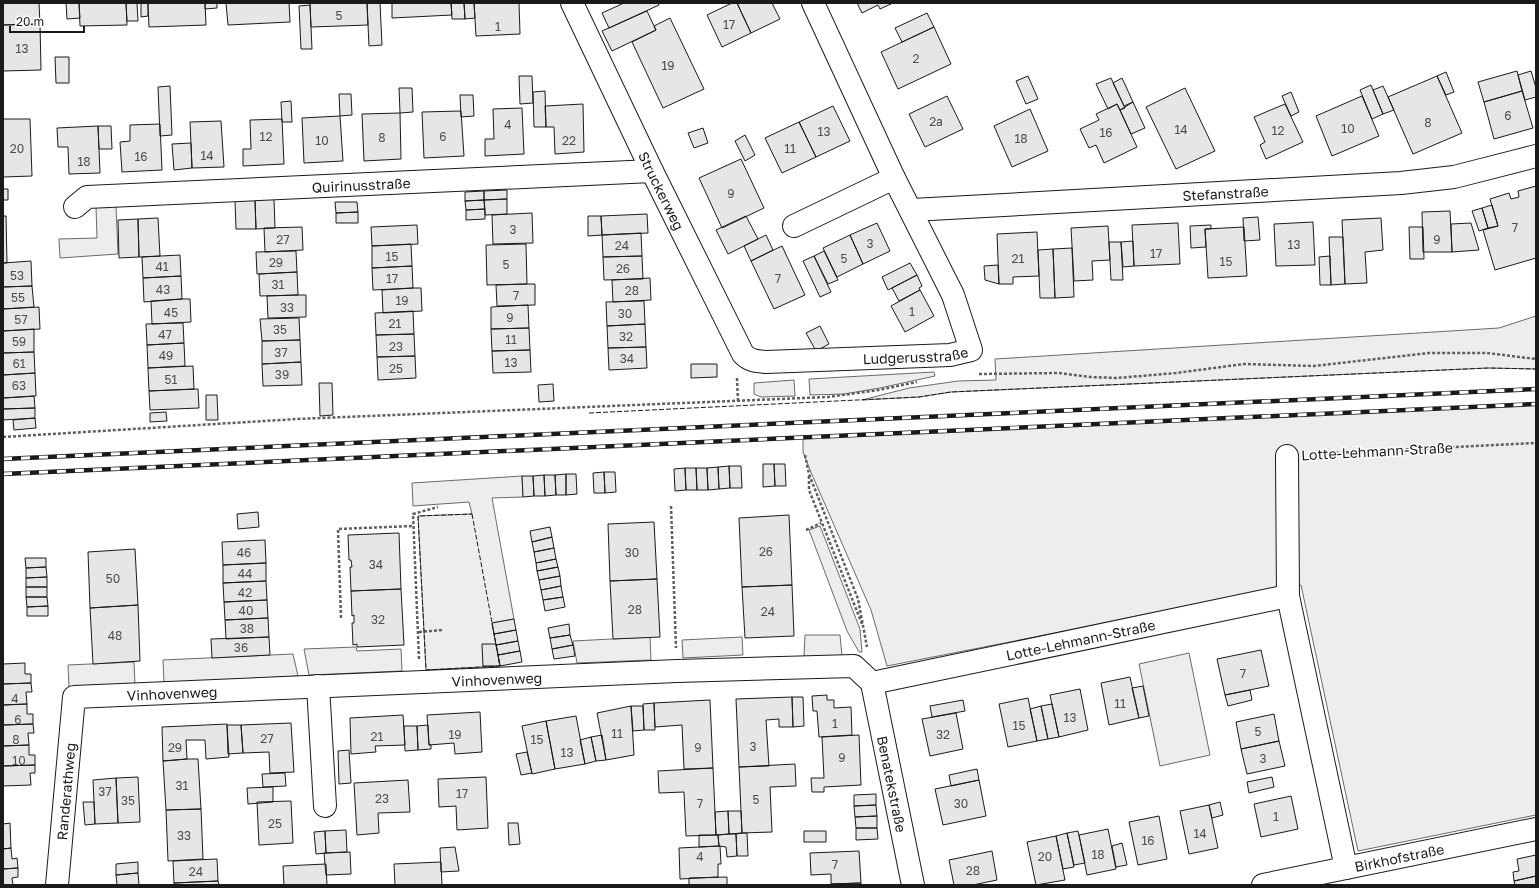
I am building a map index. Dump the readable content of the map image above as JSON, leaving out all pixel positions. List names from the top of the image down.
{
  "streets": {
    "street": [
      "Quirinusstraße",
      "Struckerweg",
      "Stefanstraße",
      "Ludgerusstraße",
      "Lotte-Lehmann-Straße",
      "Vinhovenweg",
      "Benatekstraße",
      "Randerathweg",
      "Birkhofstraße"
    ]
  },
  "crossings": [
    ["Quirinusstraße", "Struckerweg"],
    ["Struckerweg", "Ludgerusstraße"],
    ["Stefanstraße", "Ludgerusstraße"],
    ["Lotte-Lehmann-Straße", "Vinhovenweg"],
    ["Lotte-Lehmann-Straße", "Benatekstraße"],
    ["Lotte-Lehmann-Straße", "Birkhofstraße"],
    ["Vinhovenweg", "Benatekstraße"],
    ["Vinhovenweg", "Randerathweg"]
  ],
  "house_numbers": [
    "5",
    "17",
    "1",
    "13",
    "2",
    "19",
    "6",
    "2a",
    "8",
    "4",
    "10",
    "14",
    "12",
    "13",
    "16",
    "12",
    "6",
    "8",
    "18",
    "10",
    "22",
    "20",
    "11",
    "14",
    "16",
    "18",
    "9",
    "7",
    "3",
    "27",
    "9",
    "3",
    "13",
    "24",
    "17",
    "15",
    "5",
    "21",
    "15",
    "29",
    "5",
    "41",
    "26",
    "53",
    "17",
    "7",
    "31",
    "43",
    "28",
    "7",
    "55",
    "19",
    "33",
    "1",
    "45",
    "30",
    "9",
    "57",
    "21",
    "35",
    "47",
    "32",
    "11",
    "59",
    "23",
    "37",
    "49",
    "34",
    "13",
    "61",
    "25",
    "39",
    "51",
    "63",
    "26",
    "46",
    "30",
    "34",
    "44",
    "50",
    "42",
    "28",
    "40",
    "24",
    "32",
    "38",
    "48",
    "36",
    "7",
    "4",
    "11",
    "13",
    "6",
    "1",
    "15",
    "5",
    "11",
    "19",
    "32",
    "21",
    "27",
    "8",
    "15",
    "3",
    "29",
    "9",
    "13",
    "9",
    "3",
    "10",
    "31",
    "37",
    "17",
    "23",
    "5",
    "35",
    "7",
    "30",
    "1",
    "25",
    "14",
    "33",
    "16",
    "18",
    "4",
    "20",
    "7",
    "28",
    "24"
  ],
  "scale_bar": "20 m"
}
